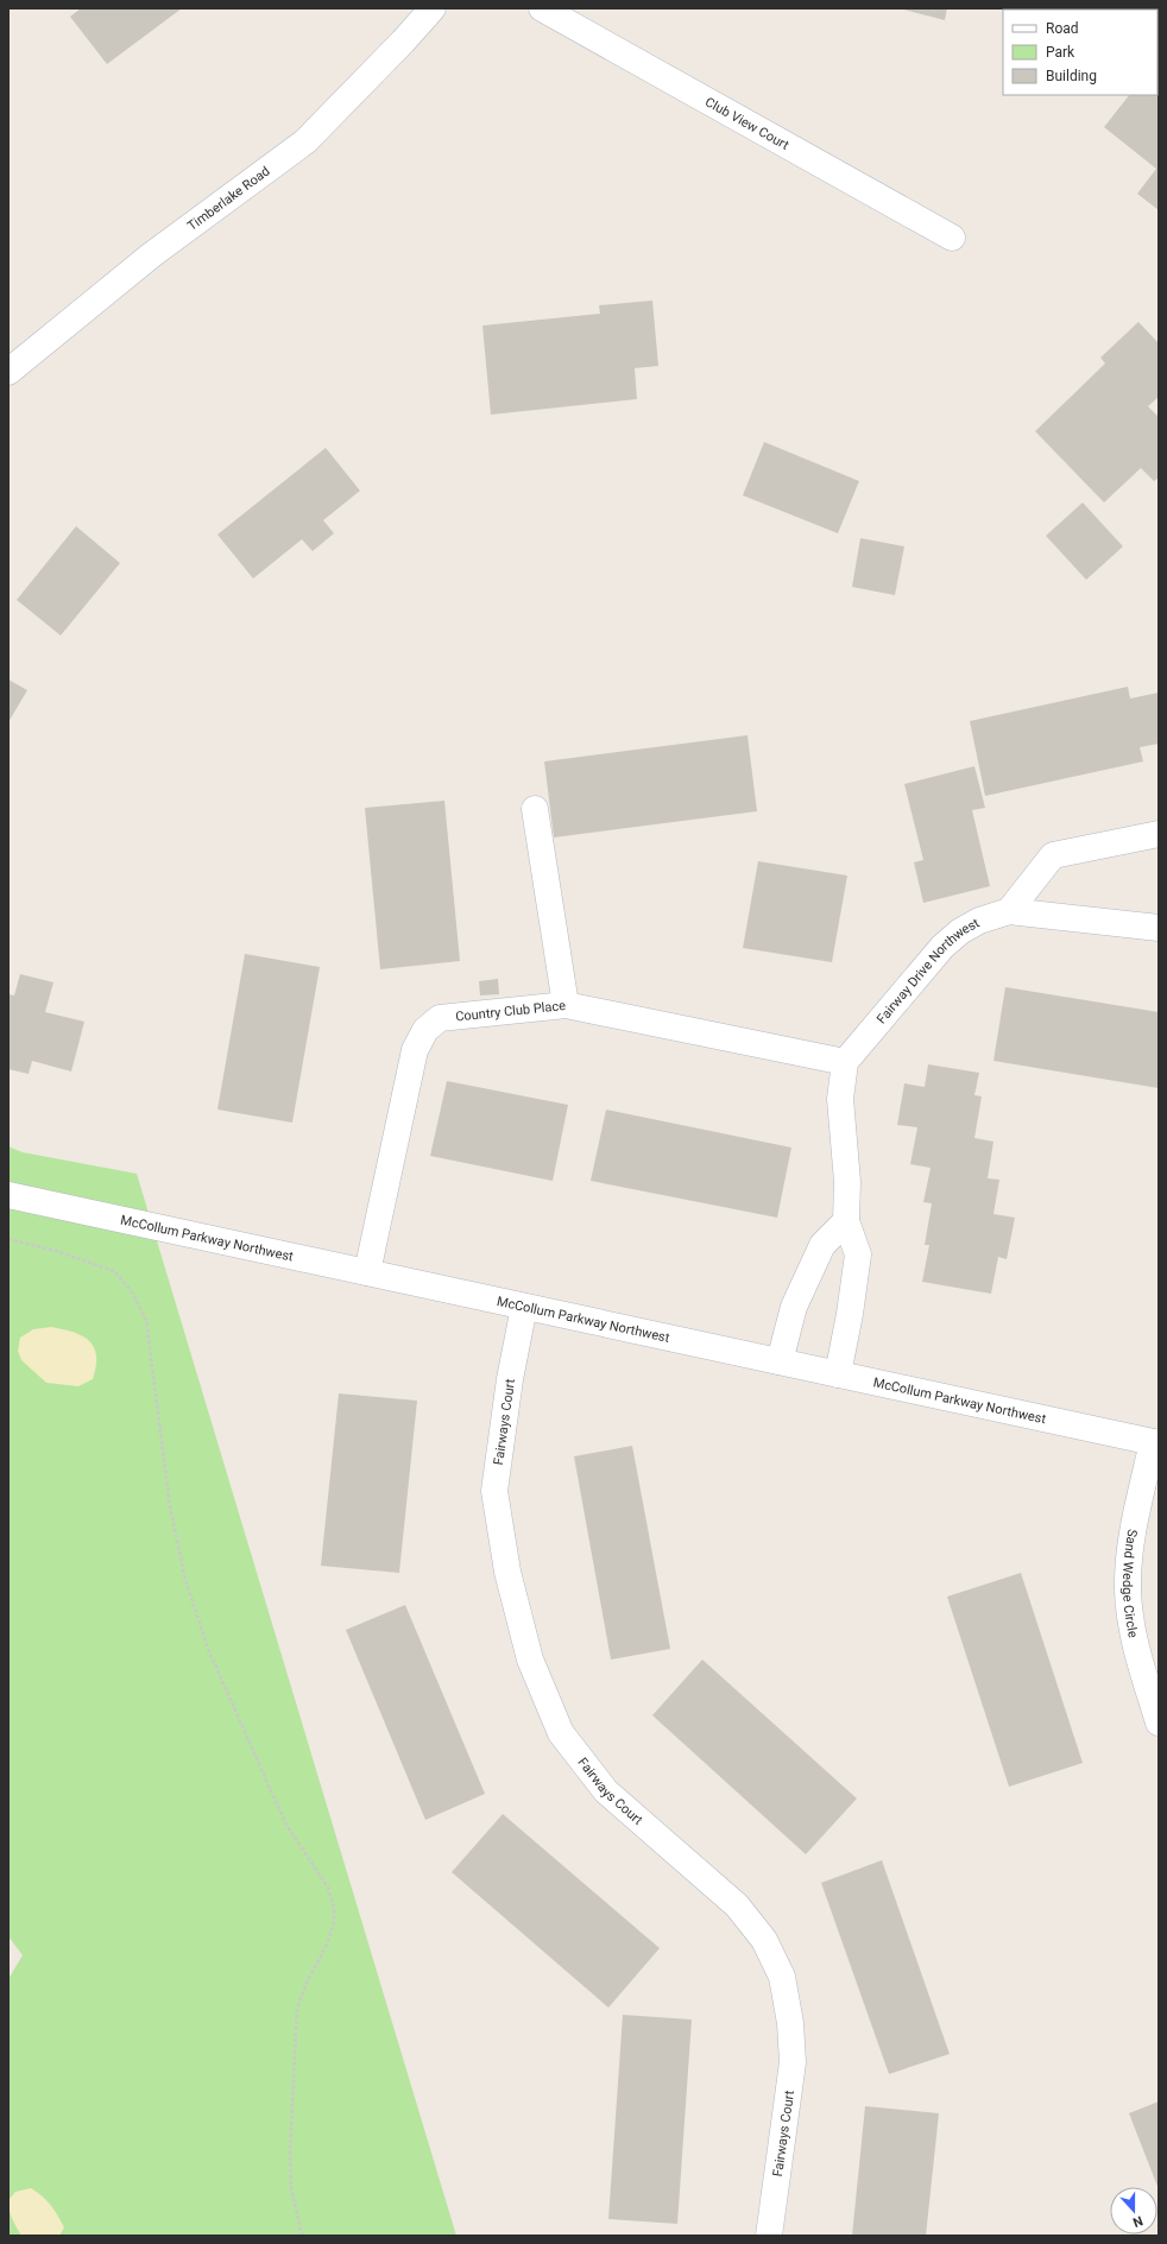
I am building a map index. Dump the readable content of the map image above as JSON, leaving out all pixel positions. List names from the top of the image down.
{
  "streets": {
    "street": [
      "Club View Court",
      "Timberlake Road",
      "Fairway Drive Northwest",
      "Country Club Place",
      "McCollum Parkway Northwest",
      "Fairways Court",
      "Sand Wedge Circle"
    ]
  },
  "crossings": [
    ["Fairway Drive Northwest", "Country Club Place"],
    ["Country Club Place", "McCollum Parkway Northwest"],
    ["McCollum Parkway Northwest", "Fairways Court"],
    ["McCollum Parkway Northwest", "Sand Wedge Circle"]
  ],
  "legend": ["Road", "Park", "Building"],
  "north": "bottom"
}
